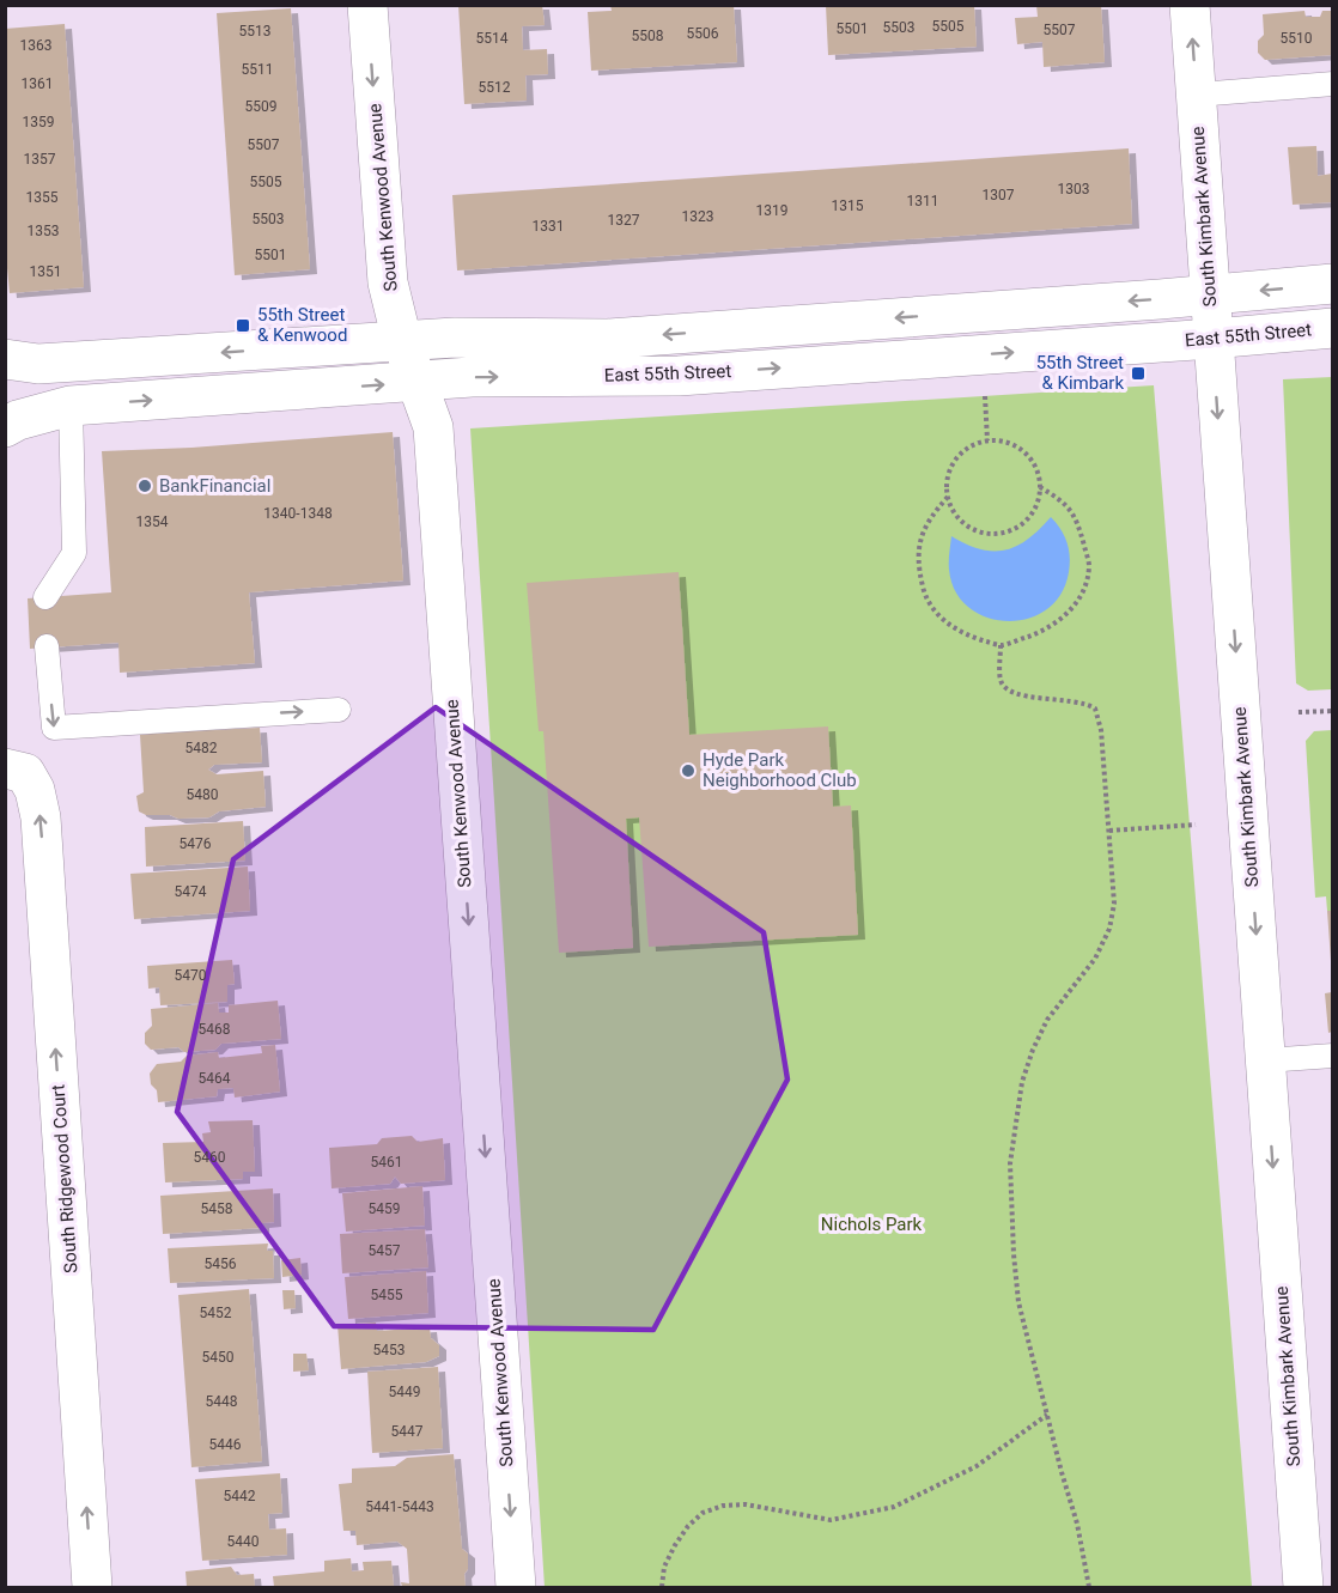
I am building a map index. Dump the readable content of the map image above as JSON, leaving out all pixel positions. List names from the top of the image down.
{
  "streets": {
    "street": [
      "South Kenwood Avenue",
      "South Kimbark Avenue",
      "East 55th Street",
      "South Ridgewood Court"
    ]
  },
  "crossings": [
    ["South Kenwood Avenue", "East 55th Street"],
    ["South Kimbark Avenue", "East 55th Street"]
  ],
  "one_way": ["South Kenwood Avenue", "South Kimbark Avenue", "South Ridgewood Court"],
  "parks": ["Nichols Park"],
  "places": {
    "transit": ["55th Street & Kenwood", "55th Street & Kimbark"],
    "other": ["BankFinancial", "Hyde Park Neighborhood Club"]
  },
  "house_numbers": [
    "5505",
    "5503",
    "5501",
    "5507",
    "5513",
    "5506",
    "5508",
    "5514",
    "5510",
    "1363",
    "5511",
    "1361",
    "5512",
    "5509",
    "1359",
    "5507",
    "1357",
    "5505",
    "1303",
    "1307",
    "1355",
    "1311",
    "1315",
    "1319",
    "1323",
    "5503",
    "1327",
    "1331",
    "1353",
    "5501",
    "1351",
    "1340-1348",
    "1354",
    "5482",
    "5480",
    "5476",
    "5474",
    "5470",
    "5468",
    "5464",
    "5460",
    "5461",
    "5458",
    "5459",
    "5457",
    "5456",
    "5455",
    "5452",
    "5453",
    "5450",
    "5449",
    "5448",
    "5447",
    "5446",
    "5442",
    "5441-5443",
    "5440"
  ]
}
